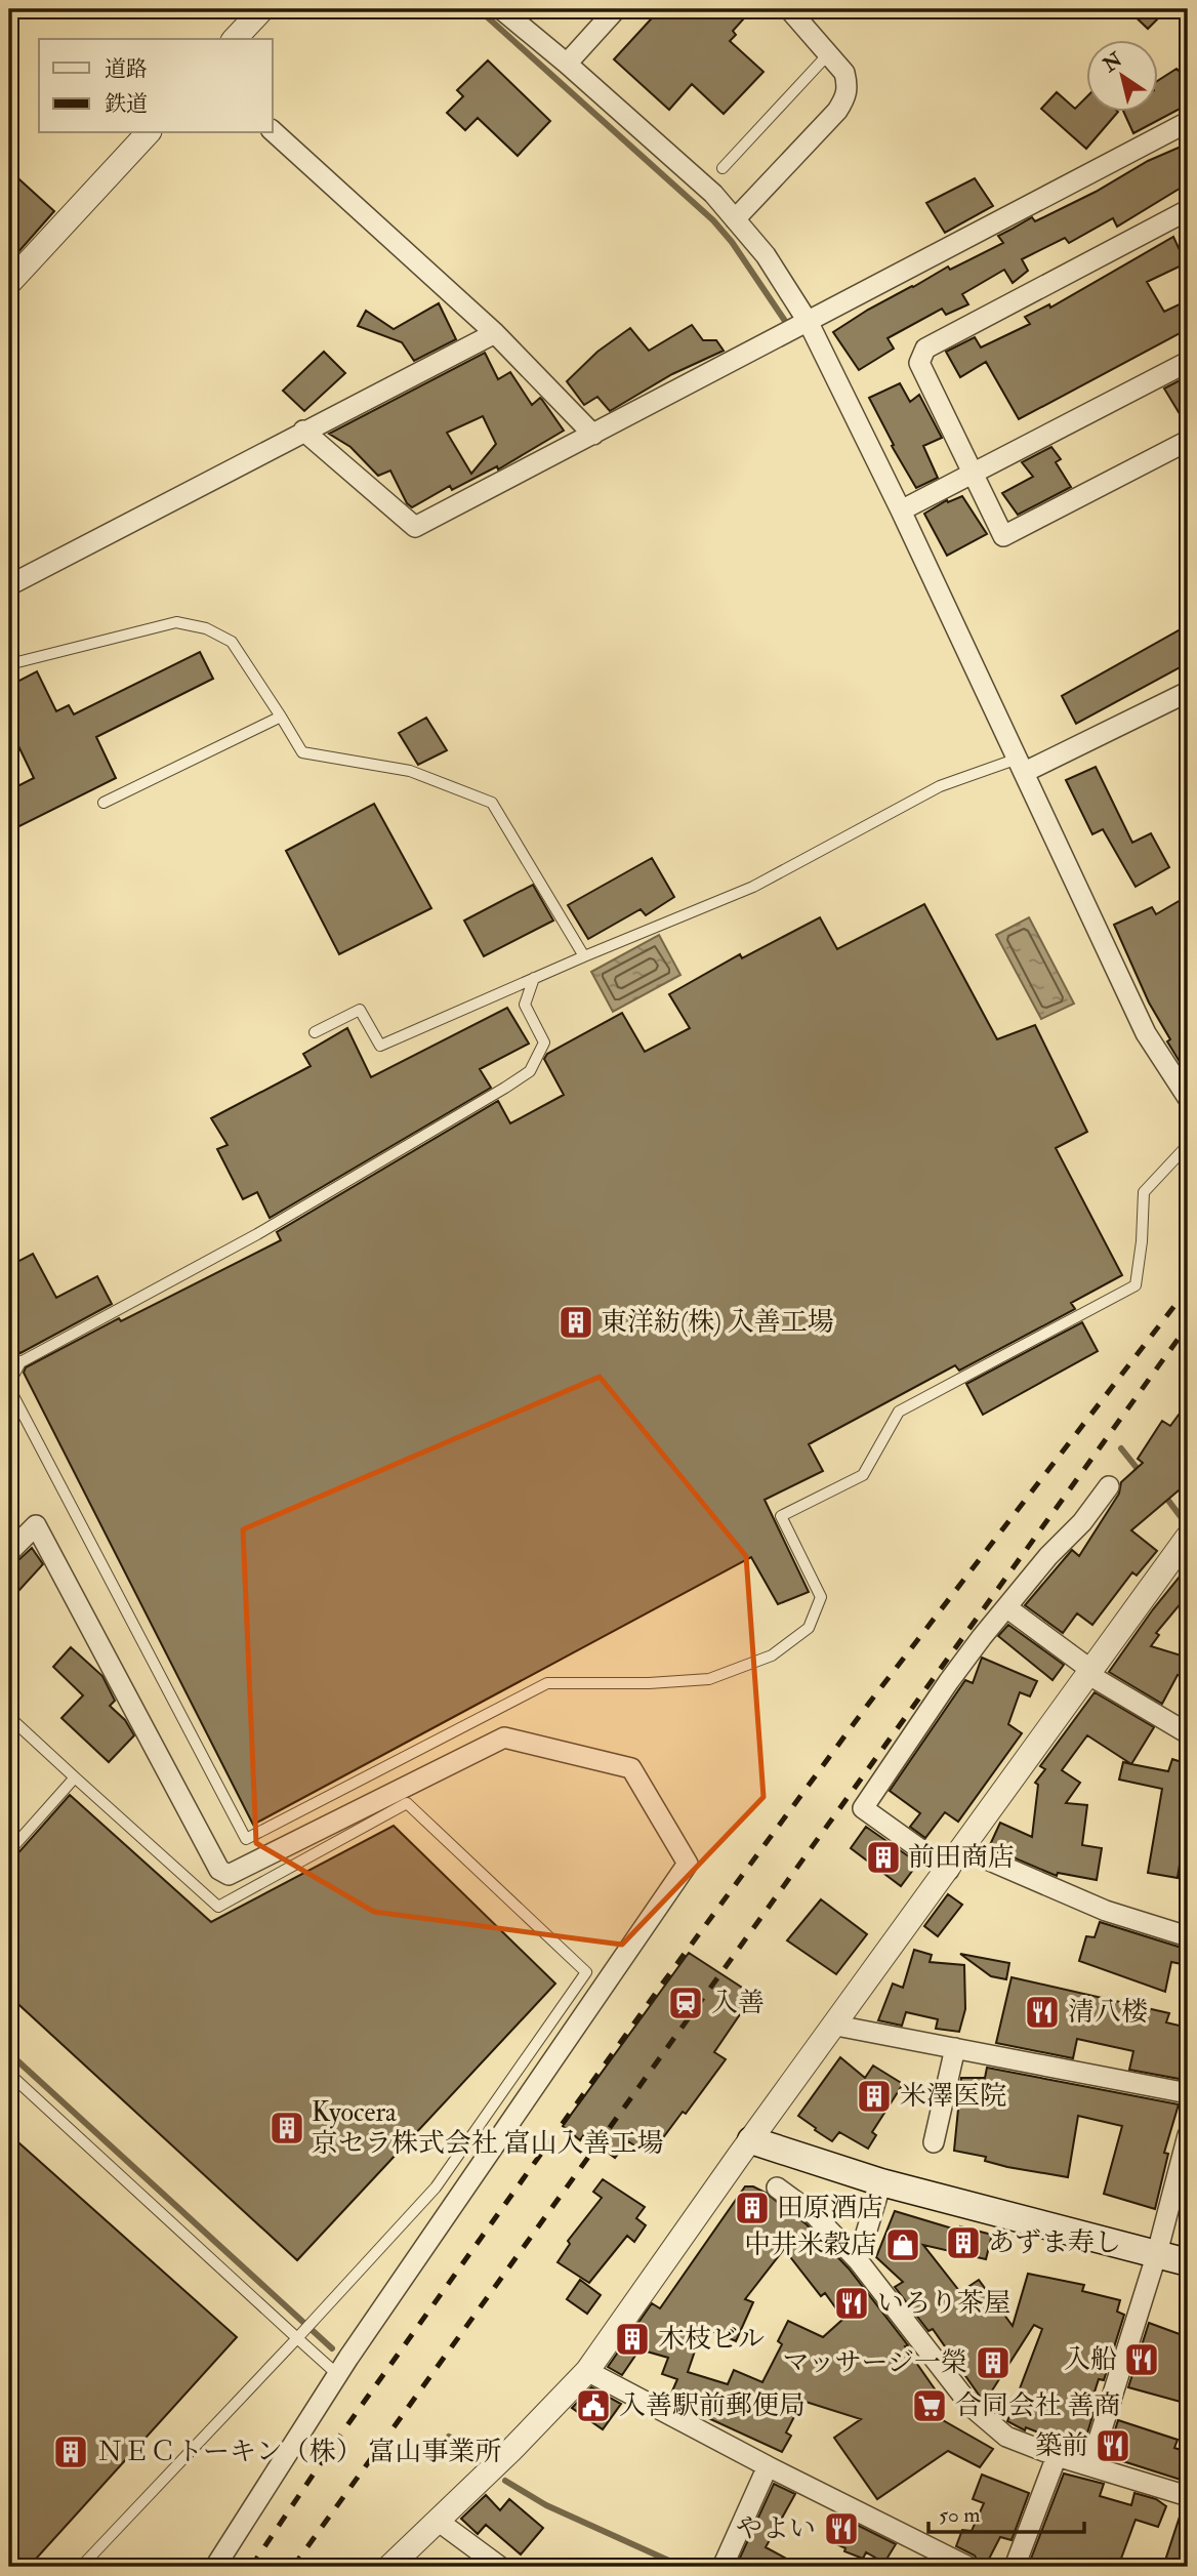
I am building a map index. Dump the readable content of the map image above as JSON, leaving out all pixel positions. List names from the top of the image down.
{
  "places": {
    "building": [
      "東洋紡(株) 入善工場",
      "前田商店",
      "米澤医院",
      "Kyocera 京セラ株式会社 富山入善工場",
      "田原酒店",
      "あずま寿し",
      "木枝ビル",
      "マッサージ一榮",
      "ＮＥＣトーキン（株） 富山事業所"
    ],
    "station": ["入善"],
    "restaurant": [
      "清八楼",
      "いろり茶屋",
      "入船",
      "築前",
      "やよい"
    ],
    "shop": ["中井米穀店"],
    "public building": ["入善駅前郵便局"],
    "supermarket": ["合同会社 善商"]
  },
  "legend": ["道路", "鉄道"],
  "scale_bar": "50 m",
  "north": "top left"
}
